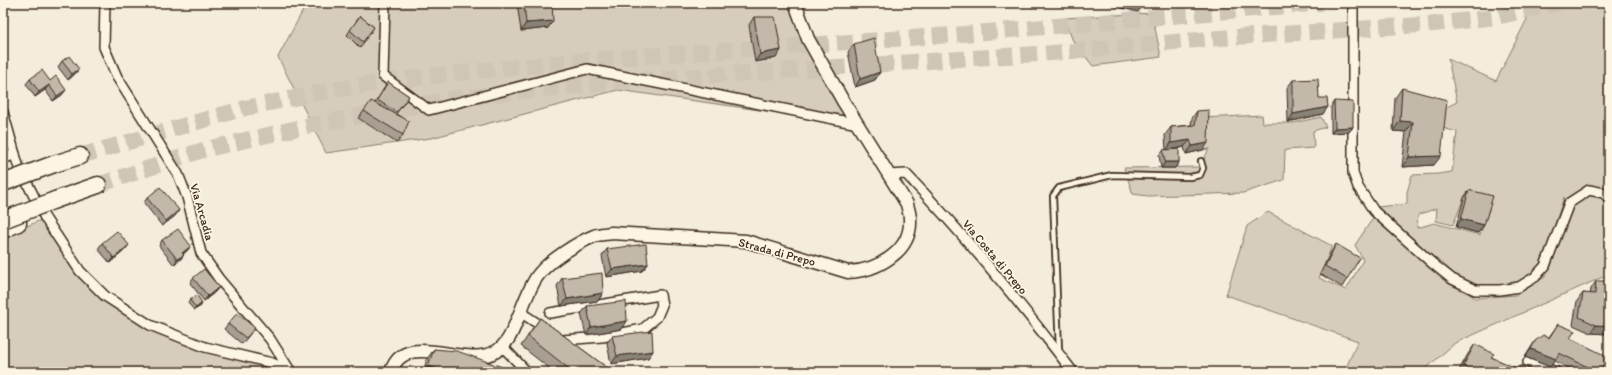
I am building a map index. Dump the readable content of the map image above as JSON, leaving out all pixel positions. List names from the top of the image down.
{
  "streets": {
    "street": ["Via Arcadia", "Strada di Prepo", "Via Costa di Prepo"]
  },
  "crossings": [
    ["Strada di Prepo", "Via Costa di Prepo"]
  ]
}
